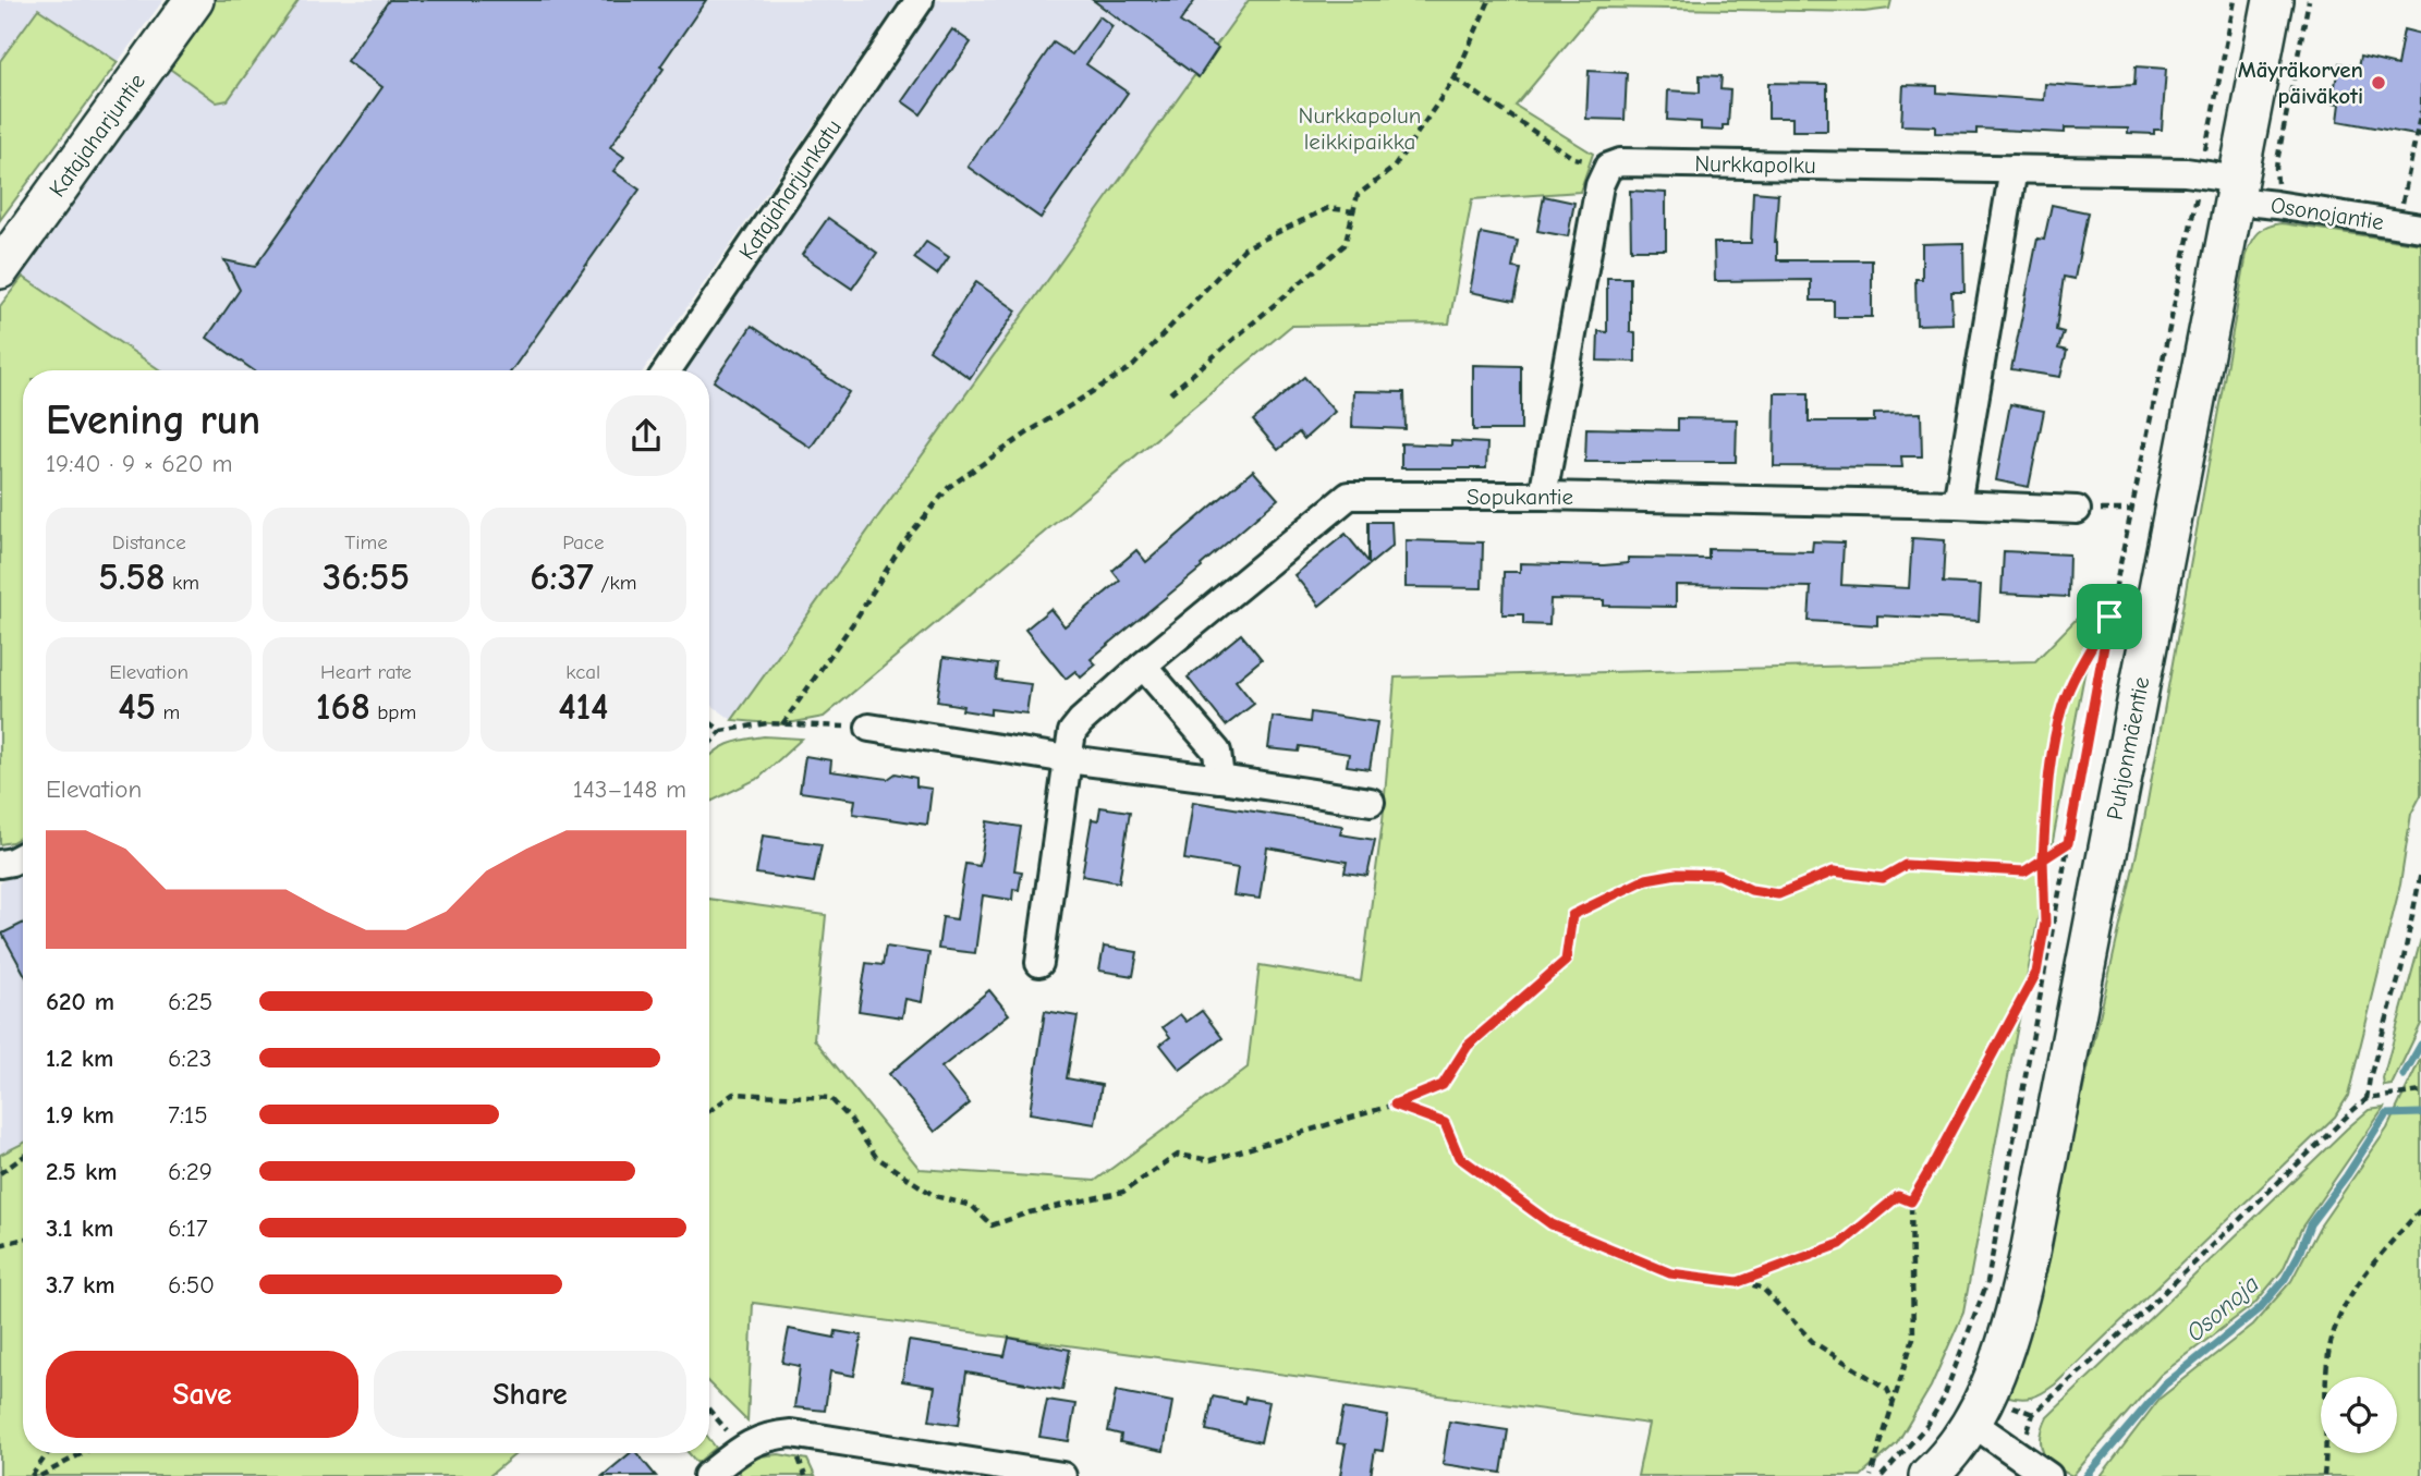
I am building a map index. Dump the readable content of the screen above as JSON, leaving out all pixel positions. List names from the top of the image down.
{
  "streets": {
    "street": [
      "Katajaharjuntie",
      "Nurkkapolku",
      "Katajaharjunkatu",
      "Osonojantie",
      "Sopukantie",
      "Puhjonmäentie"
    ]
  },
  "crossings": [
    ["Nurkkapolku", "Osonojantie"],
    ["Nurkkapolku", "Puhjonmäentie"],
    ["Osonojantie", "Puhjonmäentie"]
  ],
  "water": ["Osonoja"],
  "parks": ["Nurkkapolun leikkipaikka"],
  "places": ["Mäyräkorven päiväkoti"],
  "page": {
    "heading": ["Evening run", "19:40 · 9 × 620 m"],
    "stats": [
      ["Distance", "5.58 km"],
      ["Time", "36:55"],
      ["Pace", "6:37 /km"],
      ["Elevation", "45 m"],
      ["Heart rate", "168 bpm"],
      ["kcal", "414"]
    ],
    "chart": ["Elevation", "143–148 m"],
    "list": [
      {
        "name": "620 m",
        "note": "6:25"
      },
      {
        "name": "1.2 km",
        "note": "6:23"
      },
      {
        "name": "1.9 km",
        "note": "7:15"
      },
      {
        "name": "2.5 km",
        "note": "6:29"
      },
      {
        "name": "3.1 km",
        "note": "6:17"
      },
      {
        "name": "3.7 km",
        "note": "6:50"
      }
    ],
    "buttons": ["Save", "Share"]
  }
}
